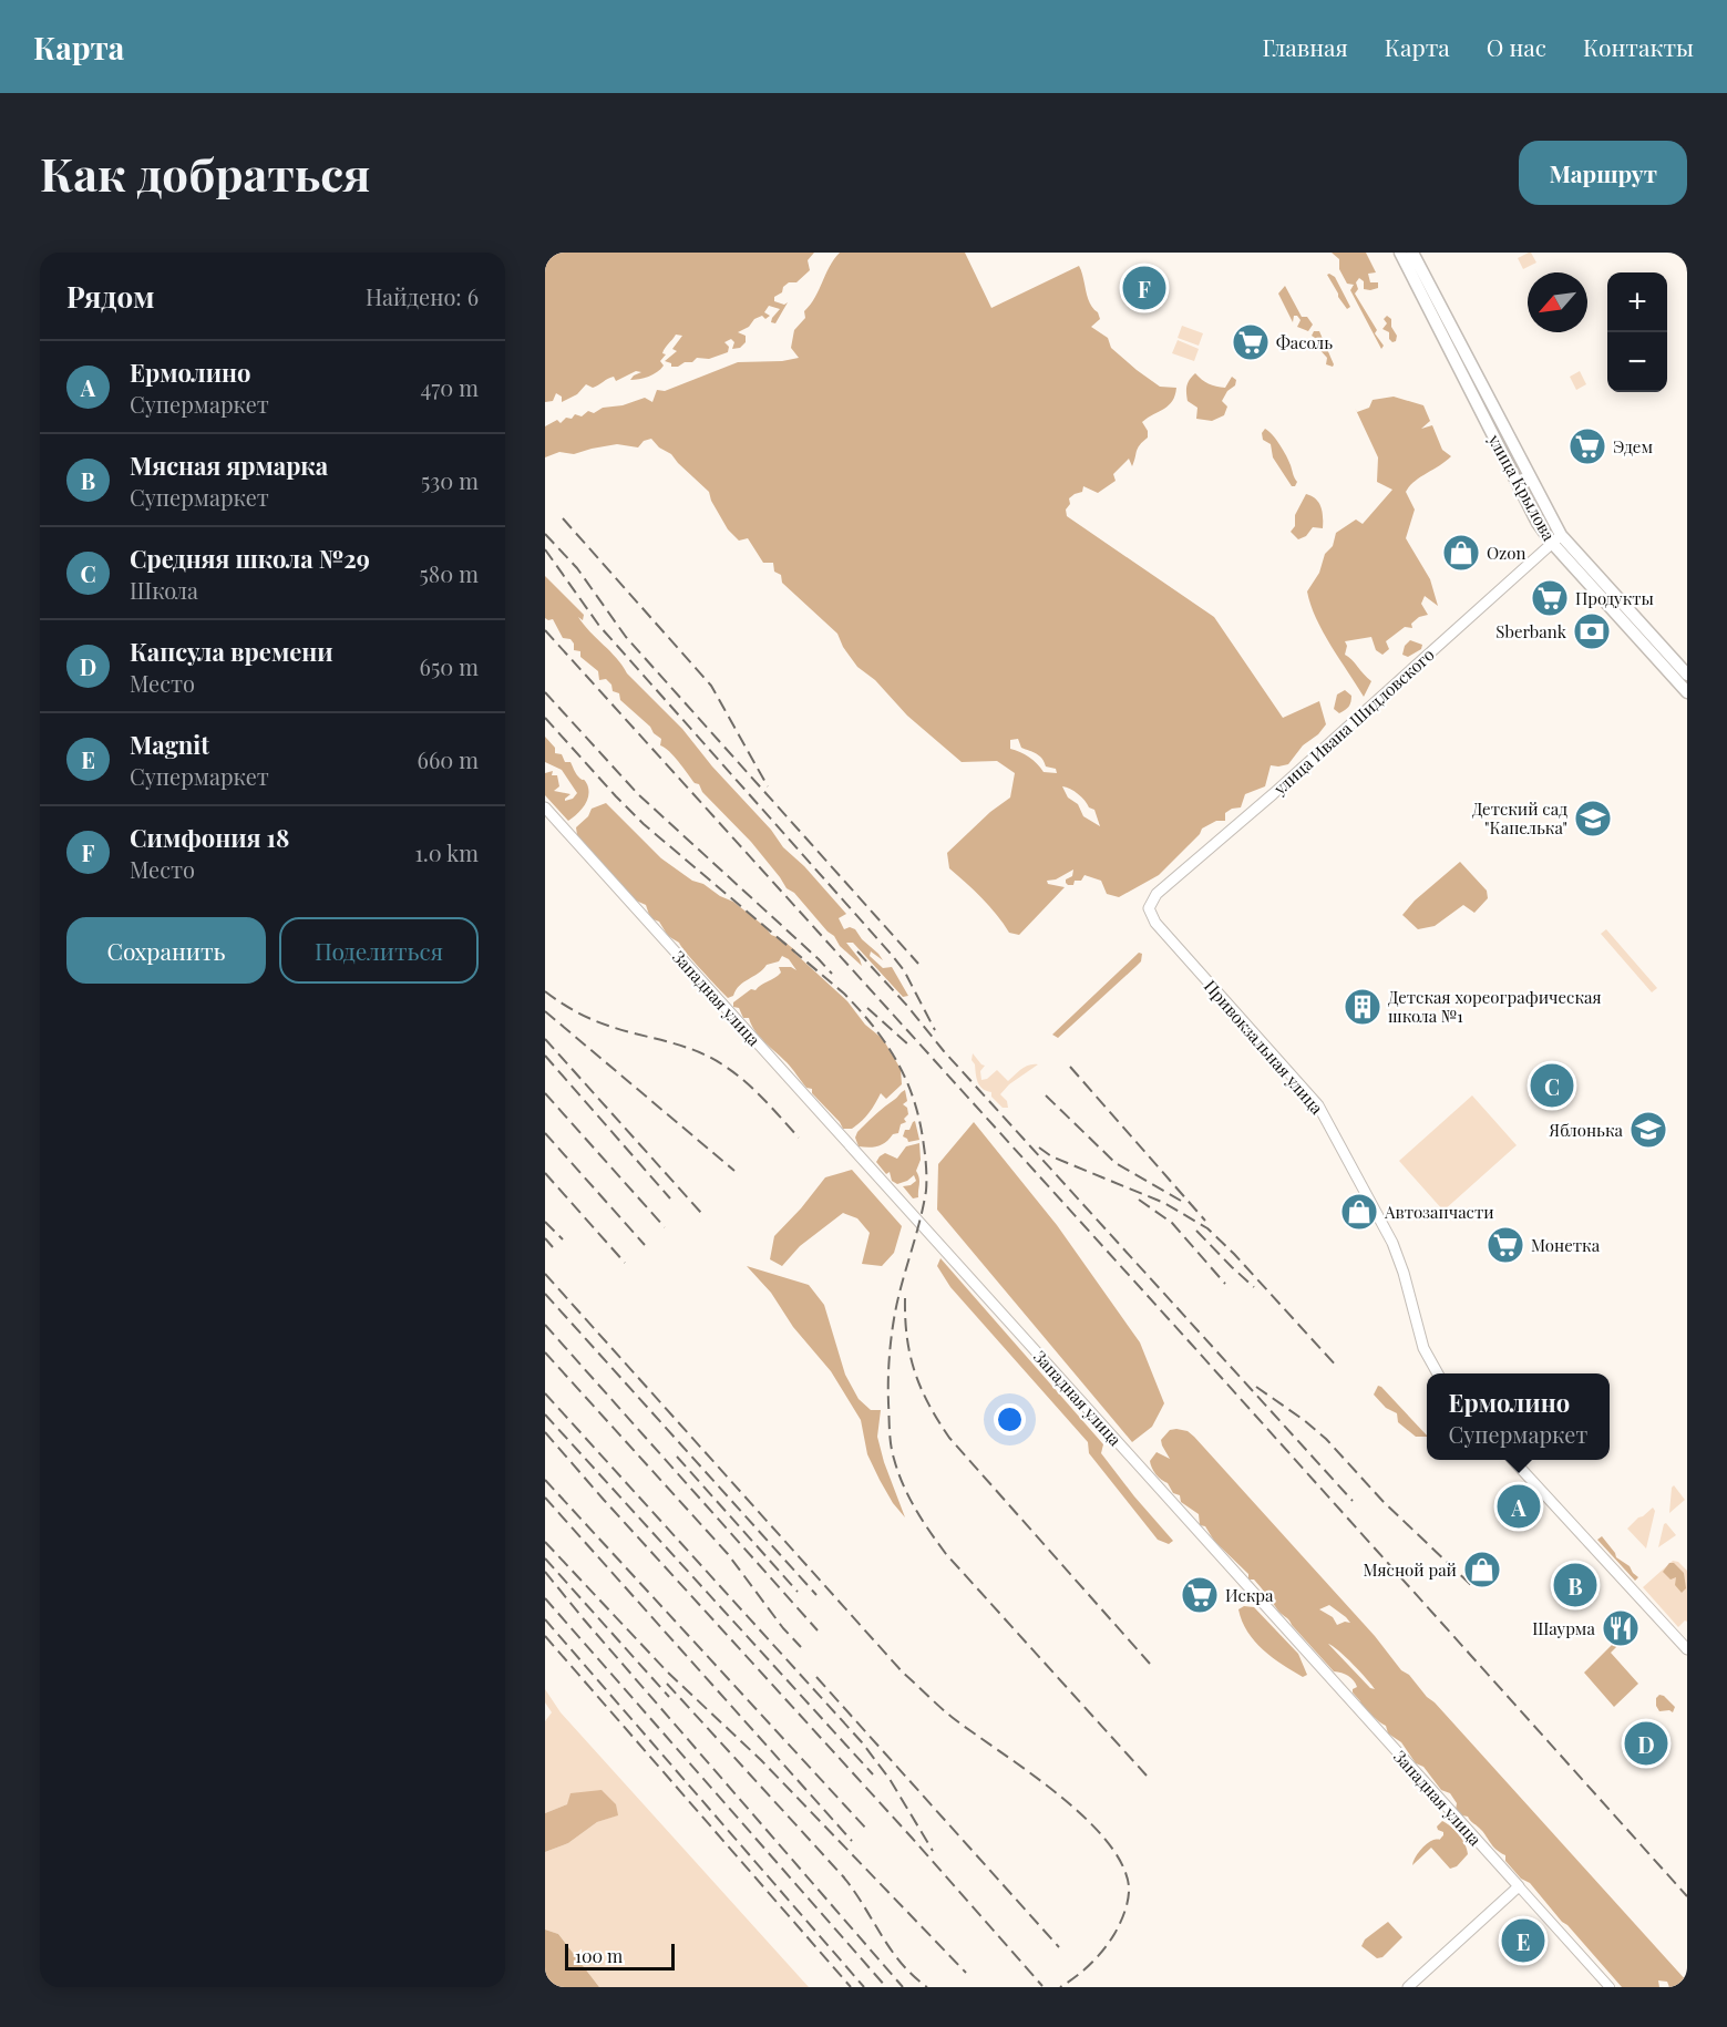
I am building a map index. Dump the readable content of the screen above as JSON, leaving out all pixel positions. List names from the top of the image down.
{
  "streets": {
    "main road": ["улица Крылова"],
    "street": ["улица Ивана Шидловского", "Западная улица", "Привокзальная улица"]
  },
  "crossings": [
    ["улица Крылова", "улица Ивана Шидловского"],
    ["улица Ивана Шидловского", "Привокзальная улица"]
  ],
  "places": {
    "supermarket": [
      "Фасоль",
      "Эдем",
      "Продукты",
      "Монетка",
      "Искра"
    ],
    "shop": ["Ozon", "Автозапчасти", "Мясной рай"],
    "bank": ["Sberbank"],
    "school or university": ["Детский сад \"Капелька\"", "Яблонька"],
    "building": ["Детская хореографическая школа №1"],
    "restaurant": ["Шаурма"]
  },
  "scale_bar": "100 m",
  "north": "bottom left",
  "page": {
    "header": "Карта",
    "nav": [
      "Главная",
      "Карта",
      "О нас",
      "Контакты"
    ],
    "buttons": [
      "Маршрут",
      ["Сохранить", "Поделиться"]
    ],
    "title": "Как добраться",
    "heading": ["Рядом", "Найдено: 6"],
    "pins": [
      "F",
      "C",
      "A",
      "B",
      "D",
      "E"
    ],
    "map_buttons": ["+", "−"],
    "list": [
      {
        "mark": "A",
        "name": "Ермолино",
        "note": "Супермаркет",
        "value": "470 m"
      },
      {
        "mark": "B",
        "name": "Мясная ярмарка",
        "note": "Супермаркет",
        "value": "530 m"
      },
      {
        "mark": "C",
        "name": "Средняя школа №29",
        "note": "Школа",
        "value": "580 m"
      },
      {
        "mark": "D",
        "name": "Капсула времени",
        "note": "Место",
        "value": "650 m"
      },
      {
        "mark": "E",
        "name": "Magnit",
        "note": "Супермаркет",
        "value": "660 m"
      },
      {
        "mark": "F",
        "name": "Симфония 18",
        "note": "Место",
        "value": "1.0 km"
      }
    ],
    "popup": ["Ермолино", "Супермаркет"],
    "scale": "100 m"
  }
}
